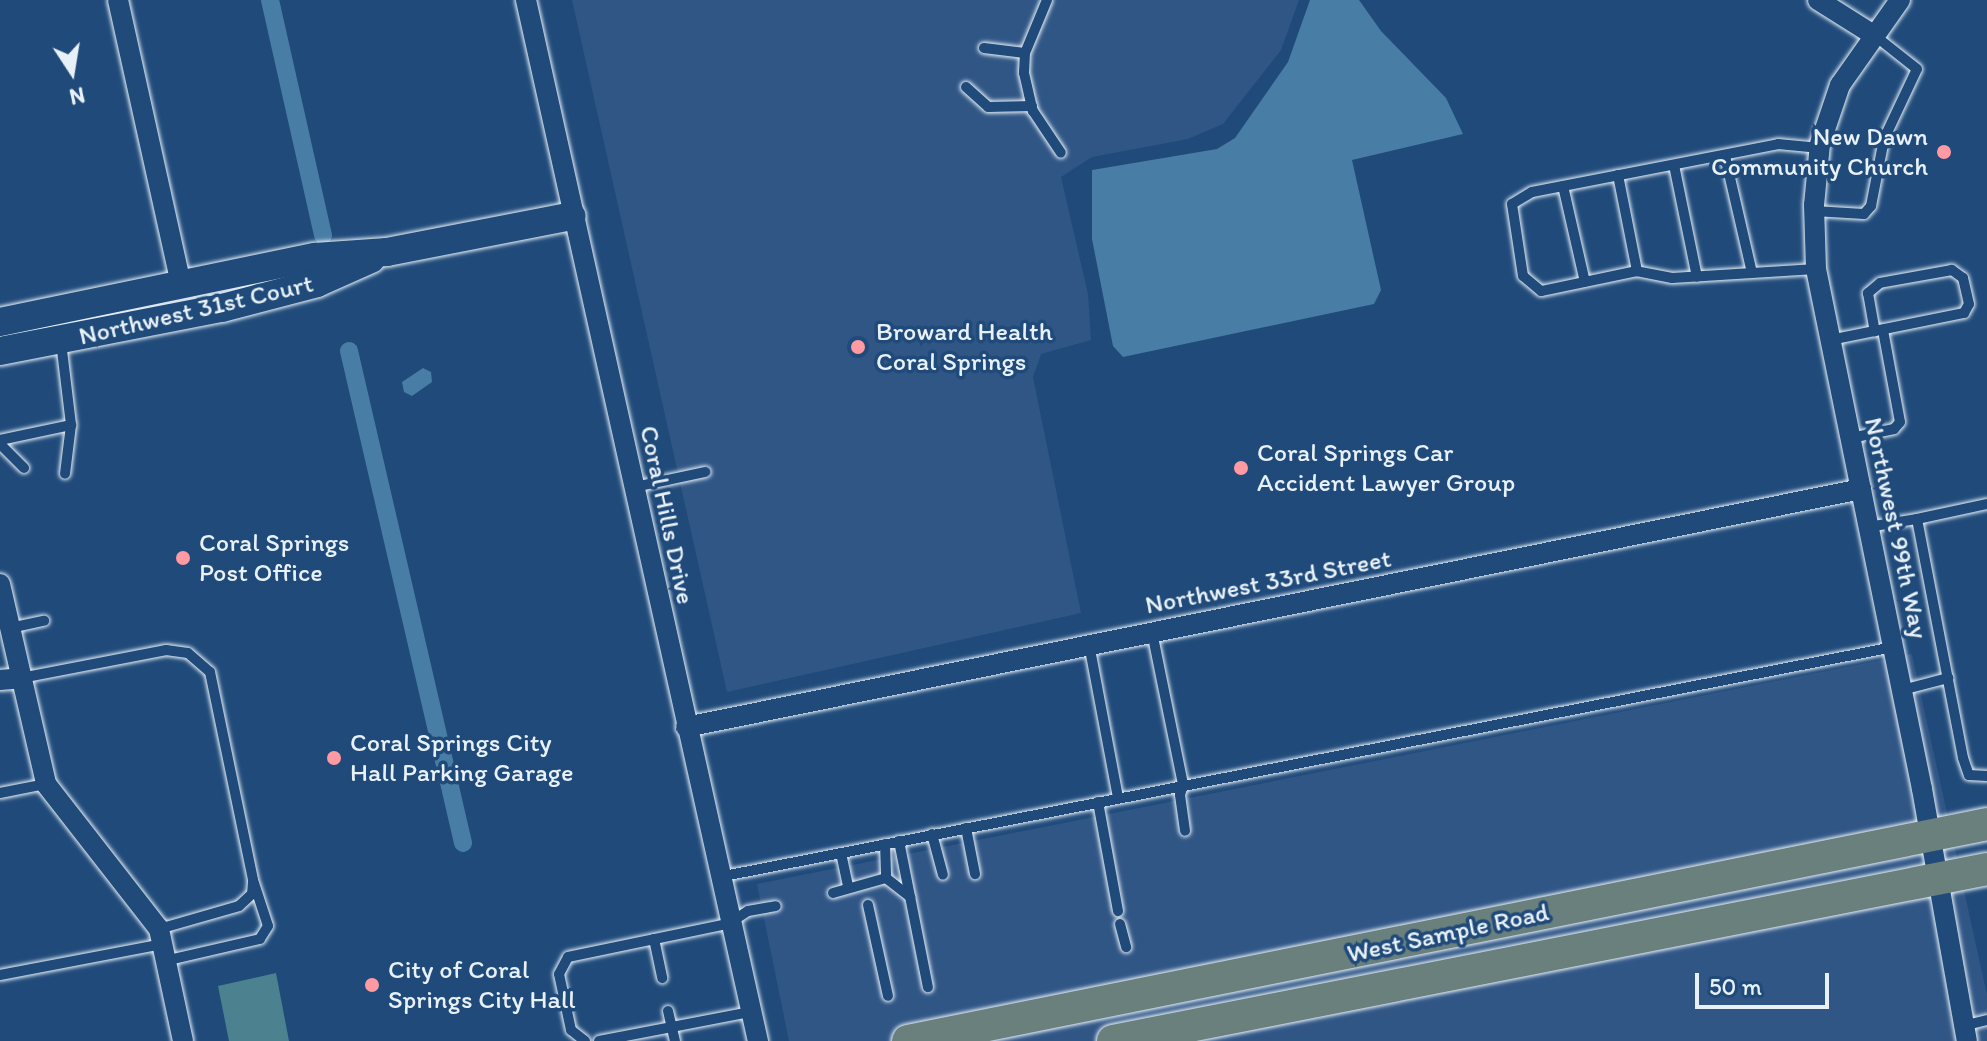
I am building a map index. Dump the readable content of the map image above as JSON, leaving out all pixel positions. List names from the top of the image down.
{
  "streets": {
    "main road": ["West Sample Road"],
    "street": [
      "Northwest 31st Court",
      "Coral Hills Drive",
      "Northwest 99th Way",
      "Northwest 33rd Street"
    ]
  },
  "crossings": [
    ["Northwest 31st Court", "Coral Hills Drive"],
    ["Coral Hills Drive", "Northwest 33rd Street"],
    ["Northwest 99th Way", "Northwest 33rd Street"],
    ["Northwest 99th Way", "West Sample Road"]
  ],
  "places": [
    "New Dawn Community Church",
    "Broward Health Coral Springs",
    "Coral Springs Car Accident Lawyer Group",
    "Coral Springs Post Office",
    "Coral Springs City Hall Parking Garage",
    "City of Coral Springs City Hall"
  ],
  "scale_bar": "50 m",
  "north": "bottom"
}
